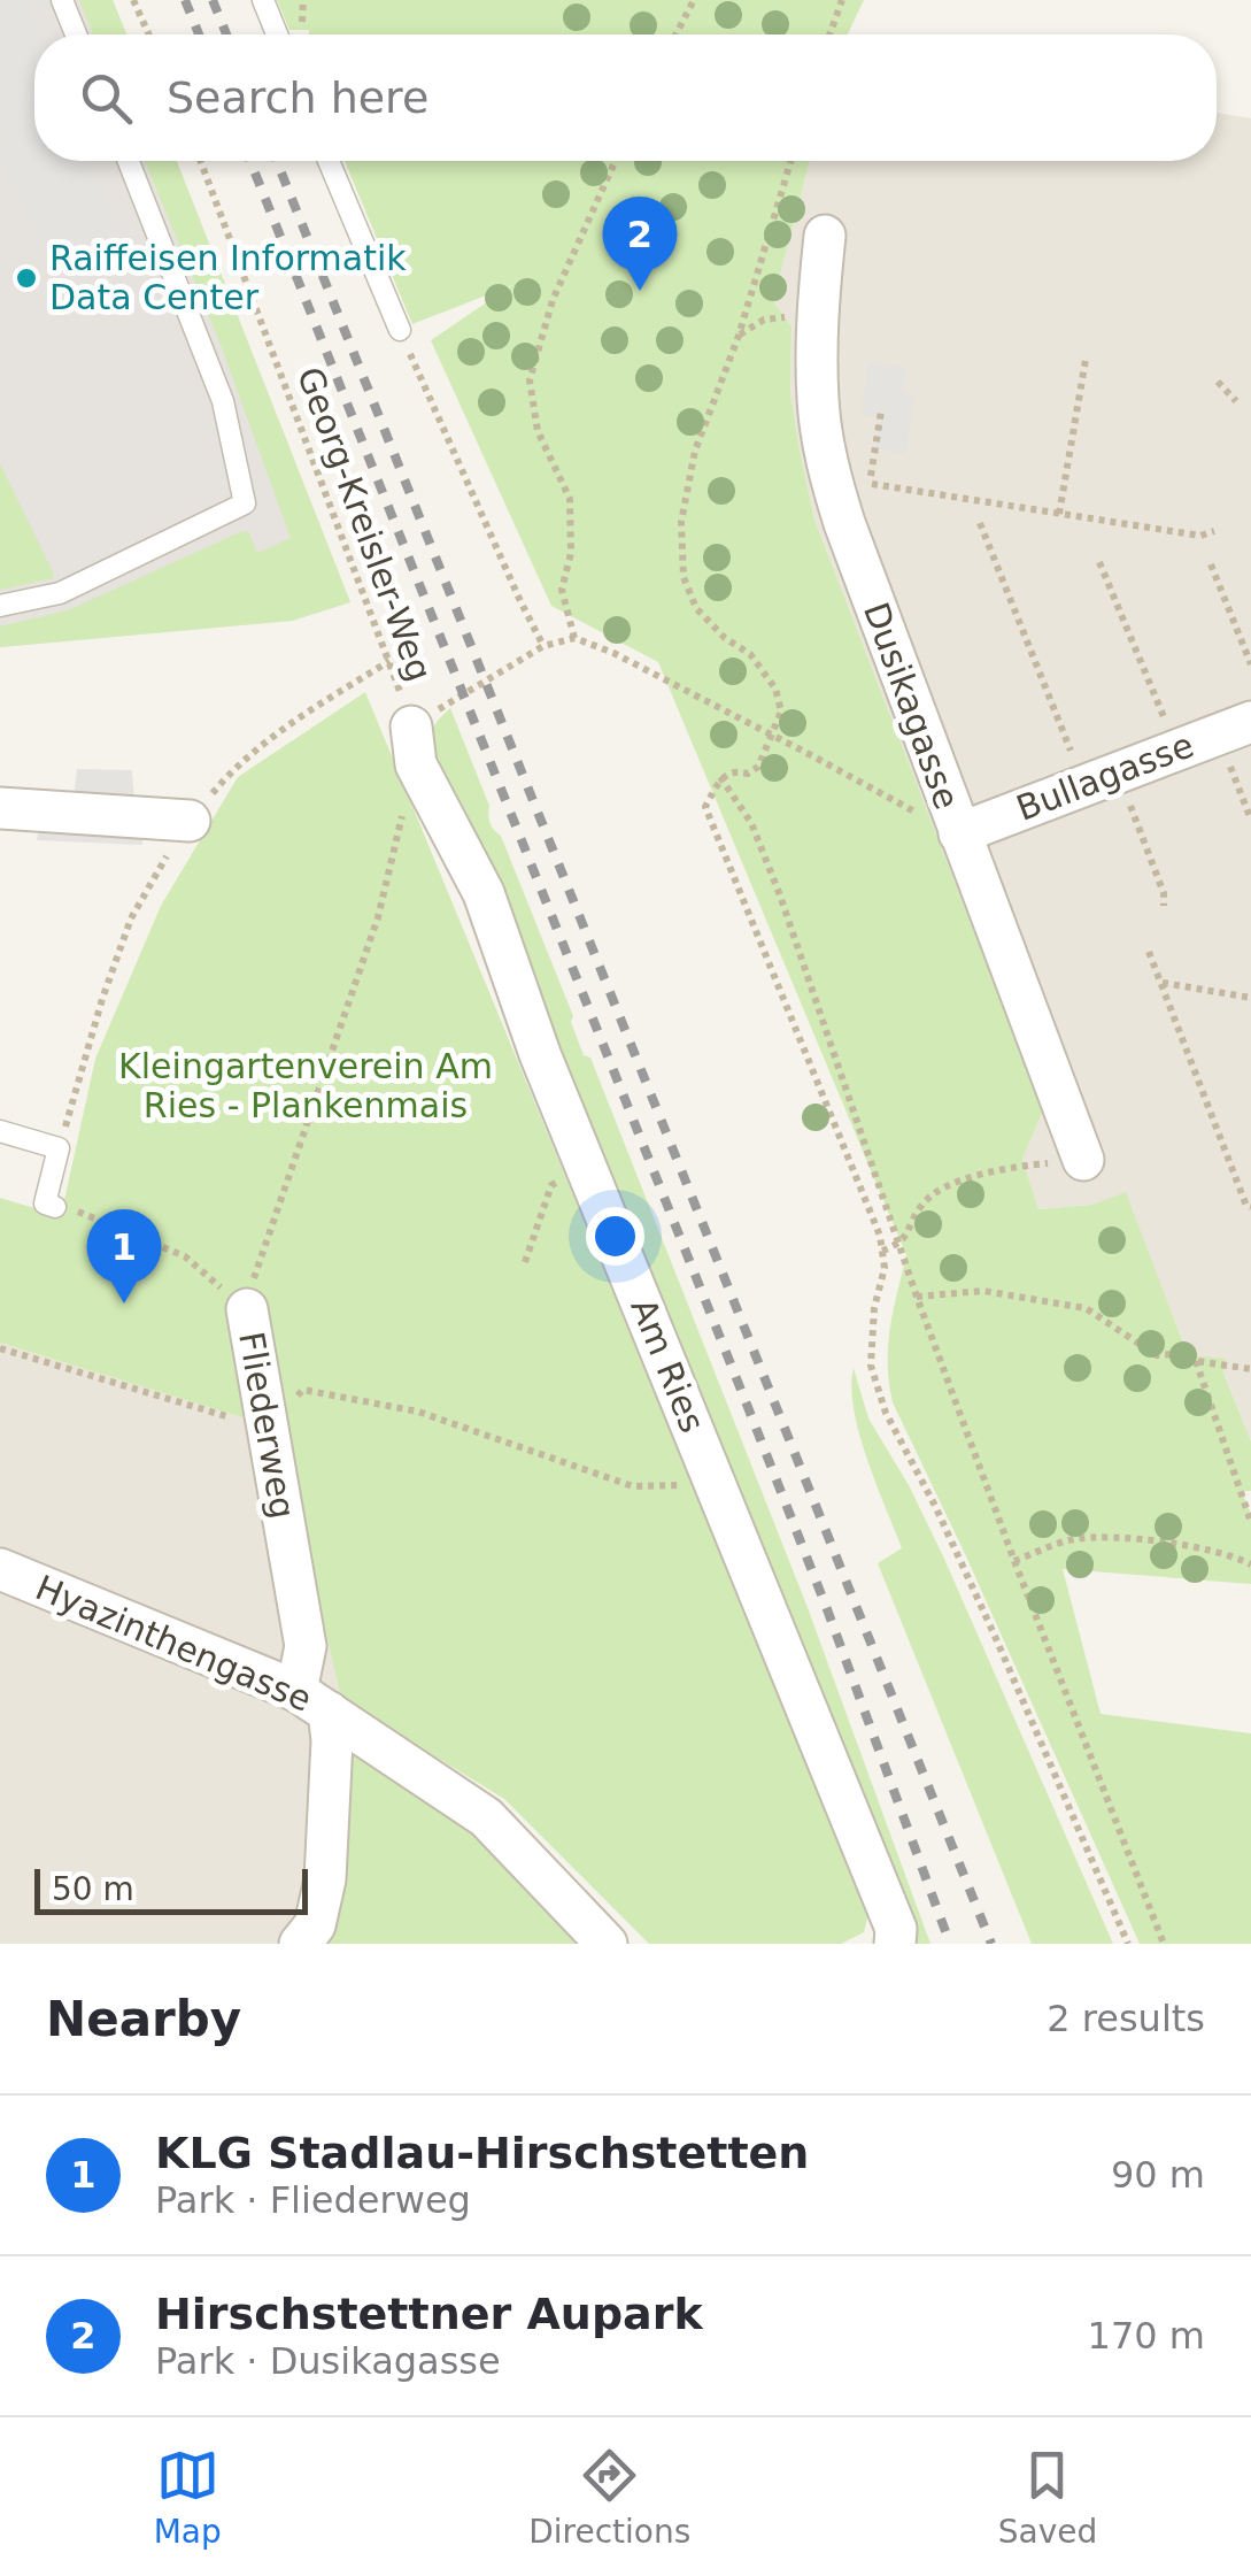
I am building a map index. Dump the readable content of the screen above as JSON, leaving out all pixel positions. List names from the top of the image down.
{
  "streets": {
    "street": [
      "Dusikagasse",
      "Bullagasse",
      "Am Ries",
      "Fliederweg",
      "Hyazinthengasse"
    ],
    "path": ["Georg-Kreisler-Weg"]
  },
  "crossings": [
    ["Georg-Kreisler-Weg", "Am Ries"],
    ["Dusikagasse", "Bullagasse"],
    ["Fliederweg", "Hyazinthengasse"]
  ],
  "parks": ["Kleingartenverein Am Ries - Plankenmais"],
  "places": ["Raiffeisen Informatik Data Center"],
  "scale_bar": "50 m",
  "page": {
    "search": "Search here",
    "pins": ["2", "1"],
    "scale": "50 m",
    "heading": ["Nearby", "2 results"],
    "list": [
      {
        "mark": "1",
        "name": "KLG Stadlau-Hirschstetten",
        "note": "Park · Fliederweg",
        "value": "90 m"
      },
      {
        "mark": "2",
        "name": "Hirschstettner Aupark",
        "note": "Park · Dusikagasse",
        "value": "170 m"
      }
    ],
    "nav": ["Map", "Directions", "Saved"]
  }
}
